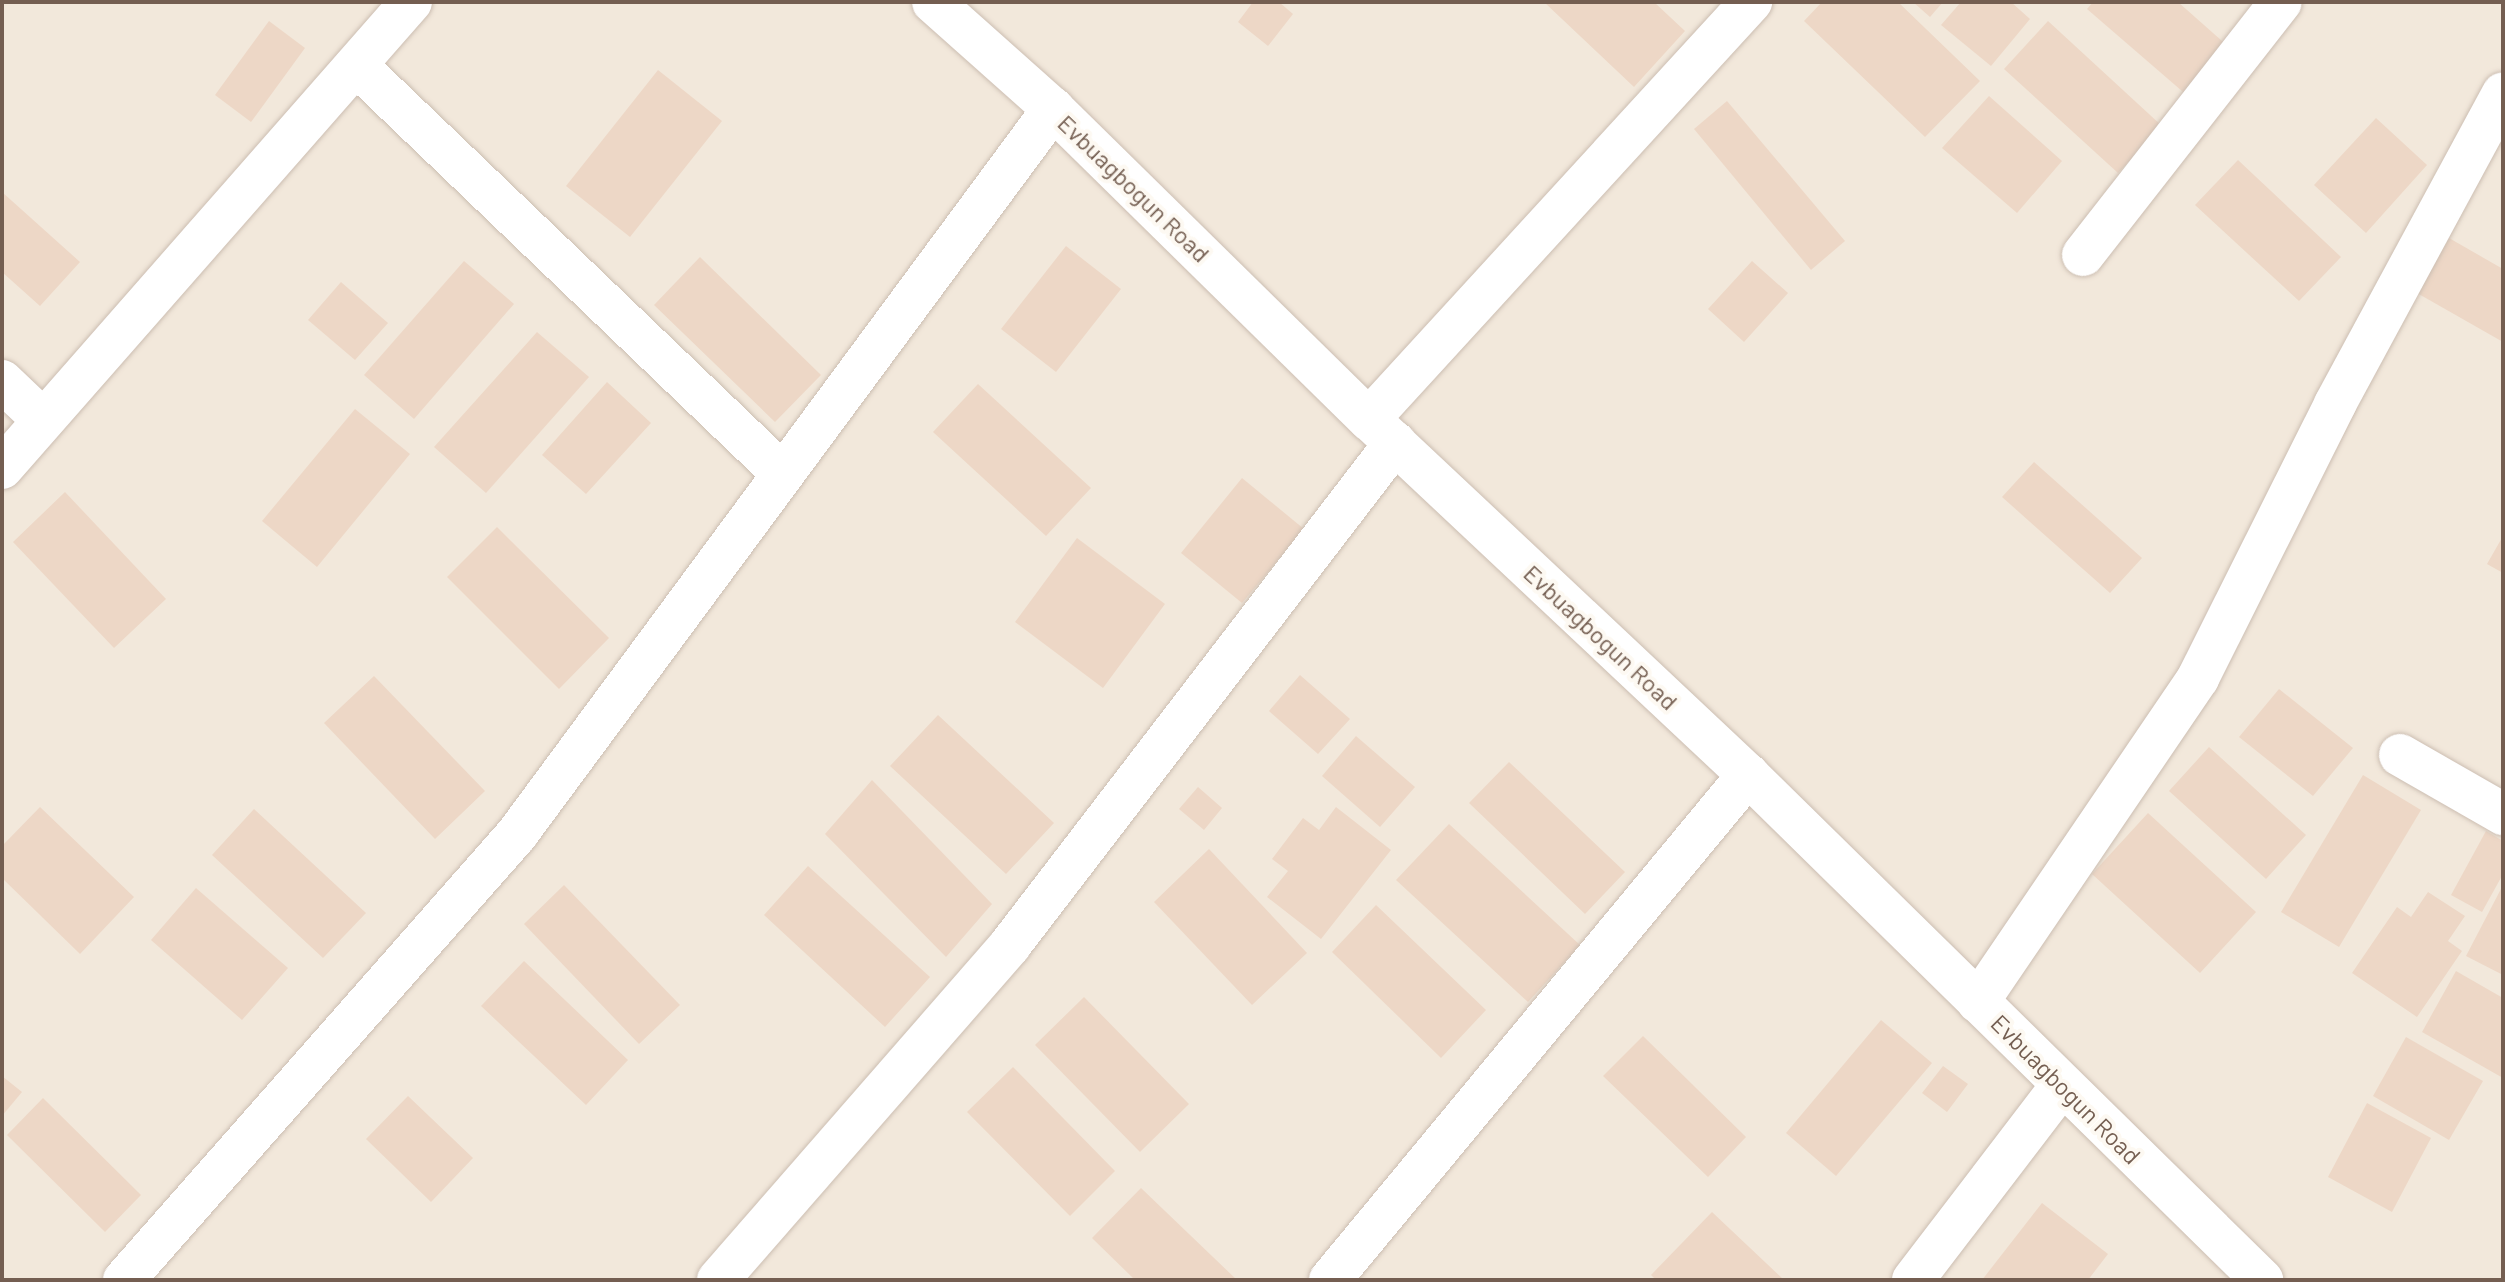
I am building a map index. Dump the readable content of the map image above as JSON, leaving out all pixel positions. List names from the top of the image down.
{
  "streets": {
    "street": ["Evbuagbogun Road"]
  }
}
